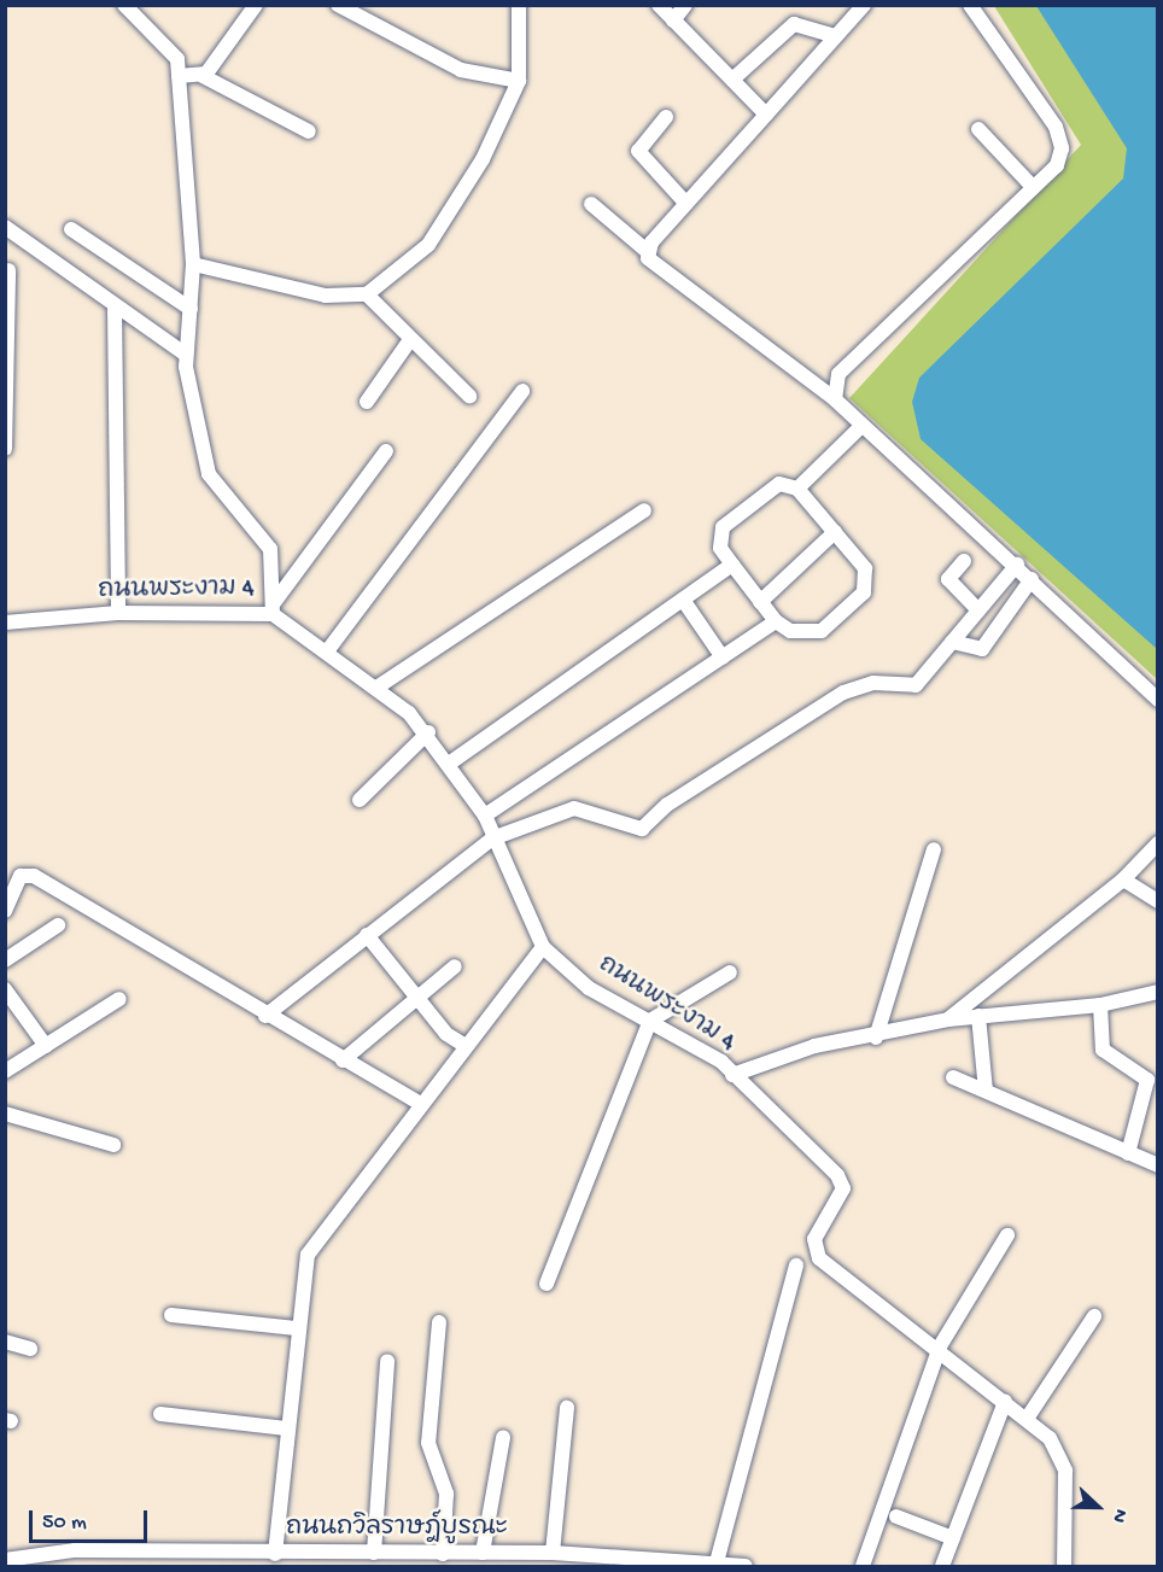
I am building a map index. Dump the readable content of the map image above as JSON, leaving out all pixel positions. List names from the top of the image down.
{
  "streets": {
    "street": ["ถนนพระงาม 4", "ถนนถวิลราษฎ์บูรณะ"]
  },
  "scale_bar": "50 m",
  "north": "right"
}
